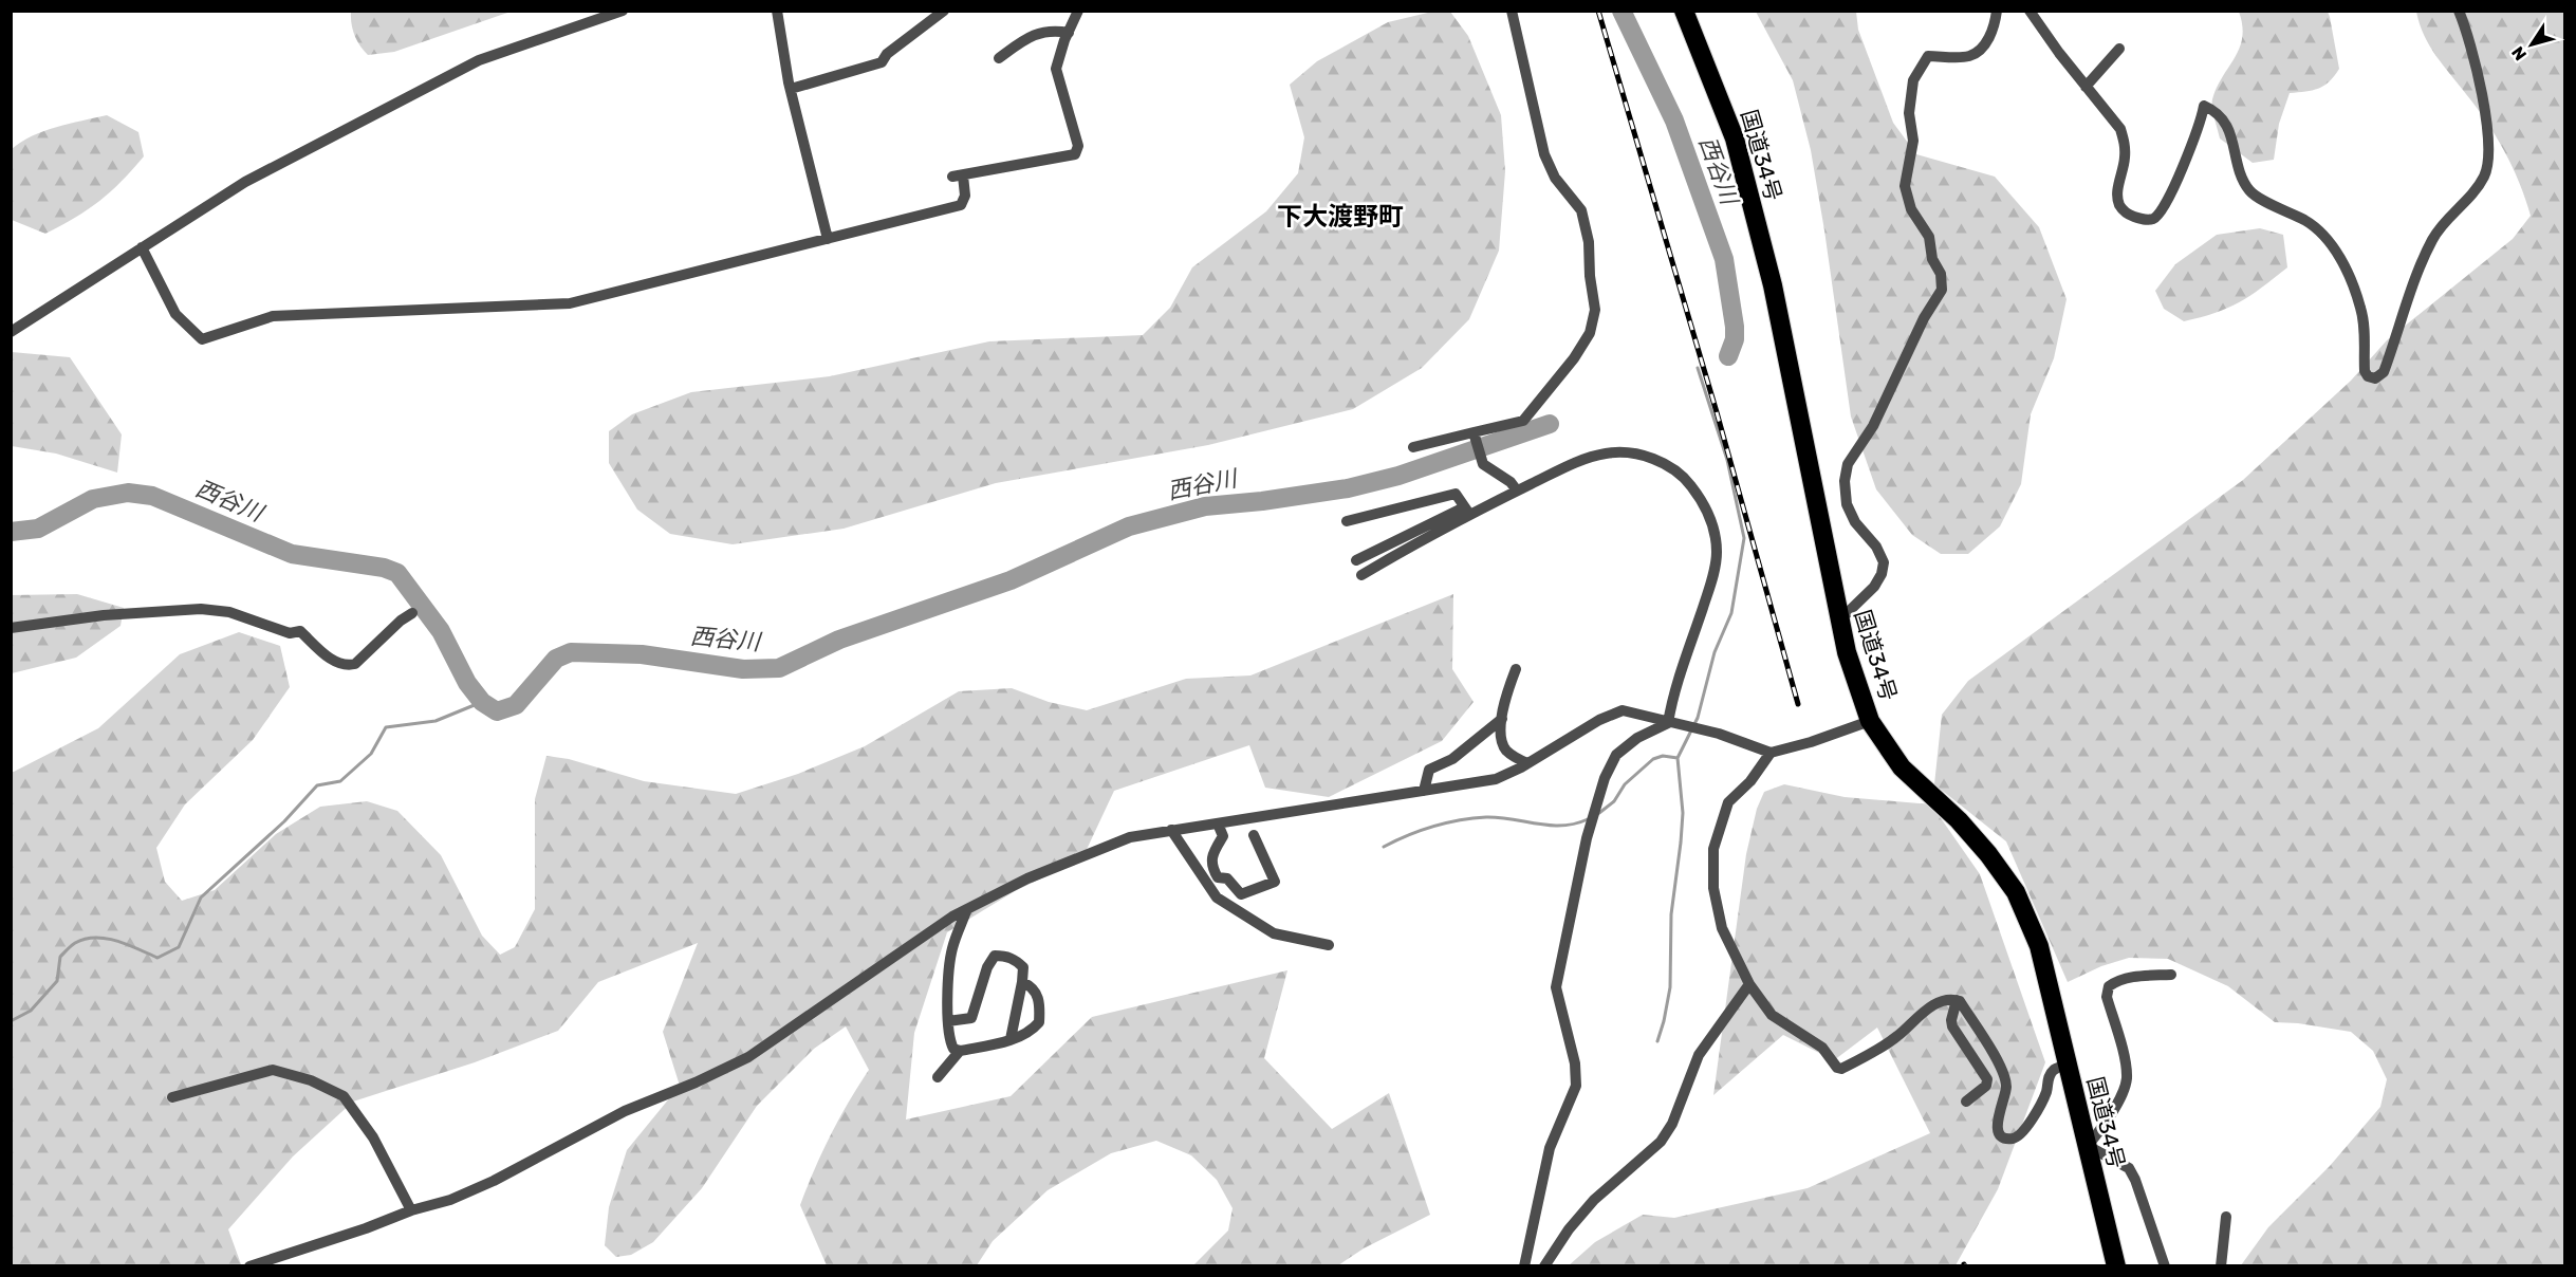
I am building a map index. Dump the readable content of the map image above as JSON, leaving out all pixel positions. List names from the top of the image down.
{
  "streets": {
    "highway": ["国道34号"]
  },
  "districts": ["下大渡野町"],
  "water": ["西谷川"],
  "north": "bottom left"
}
